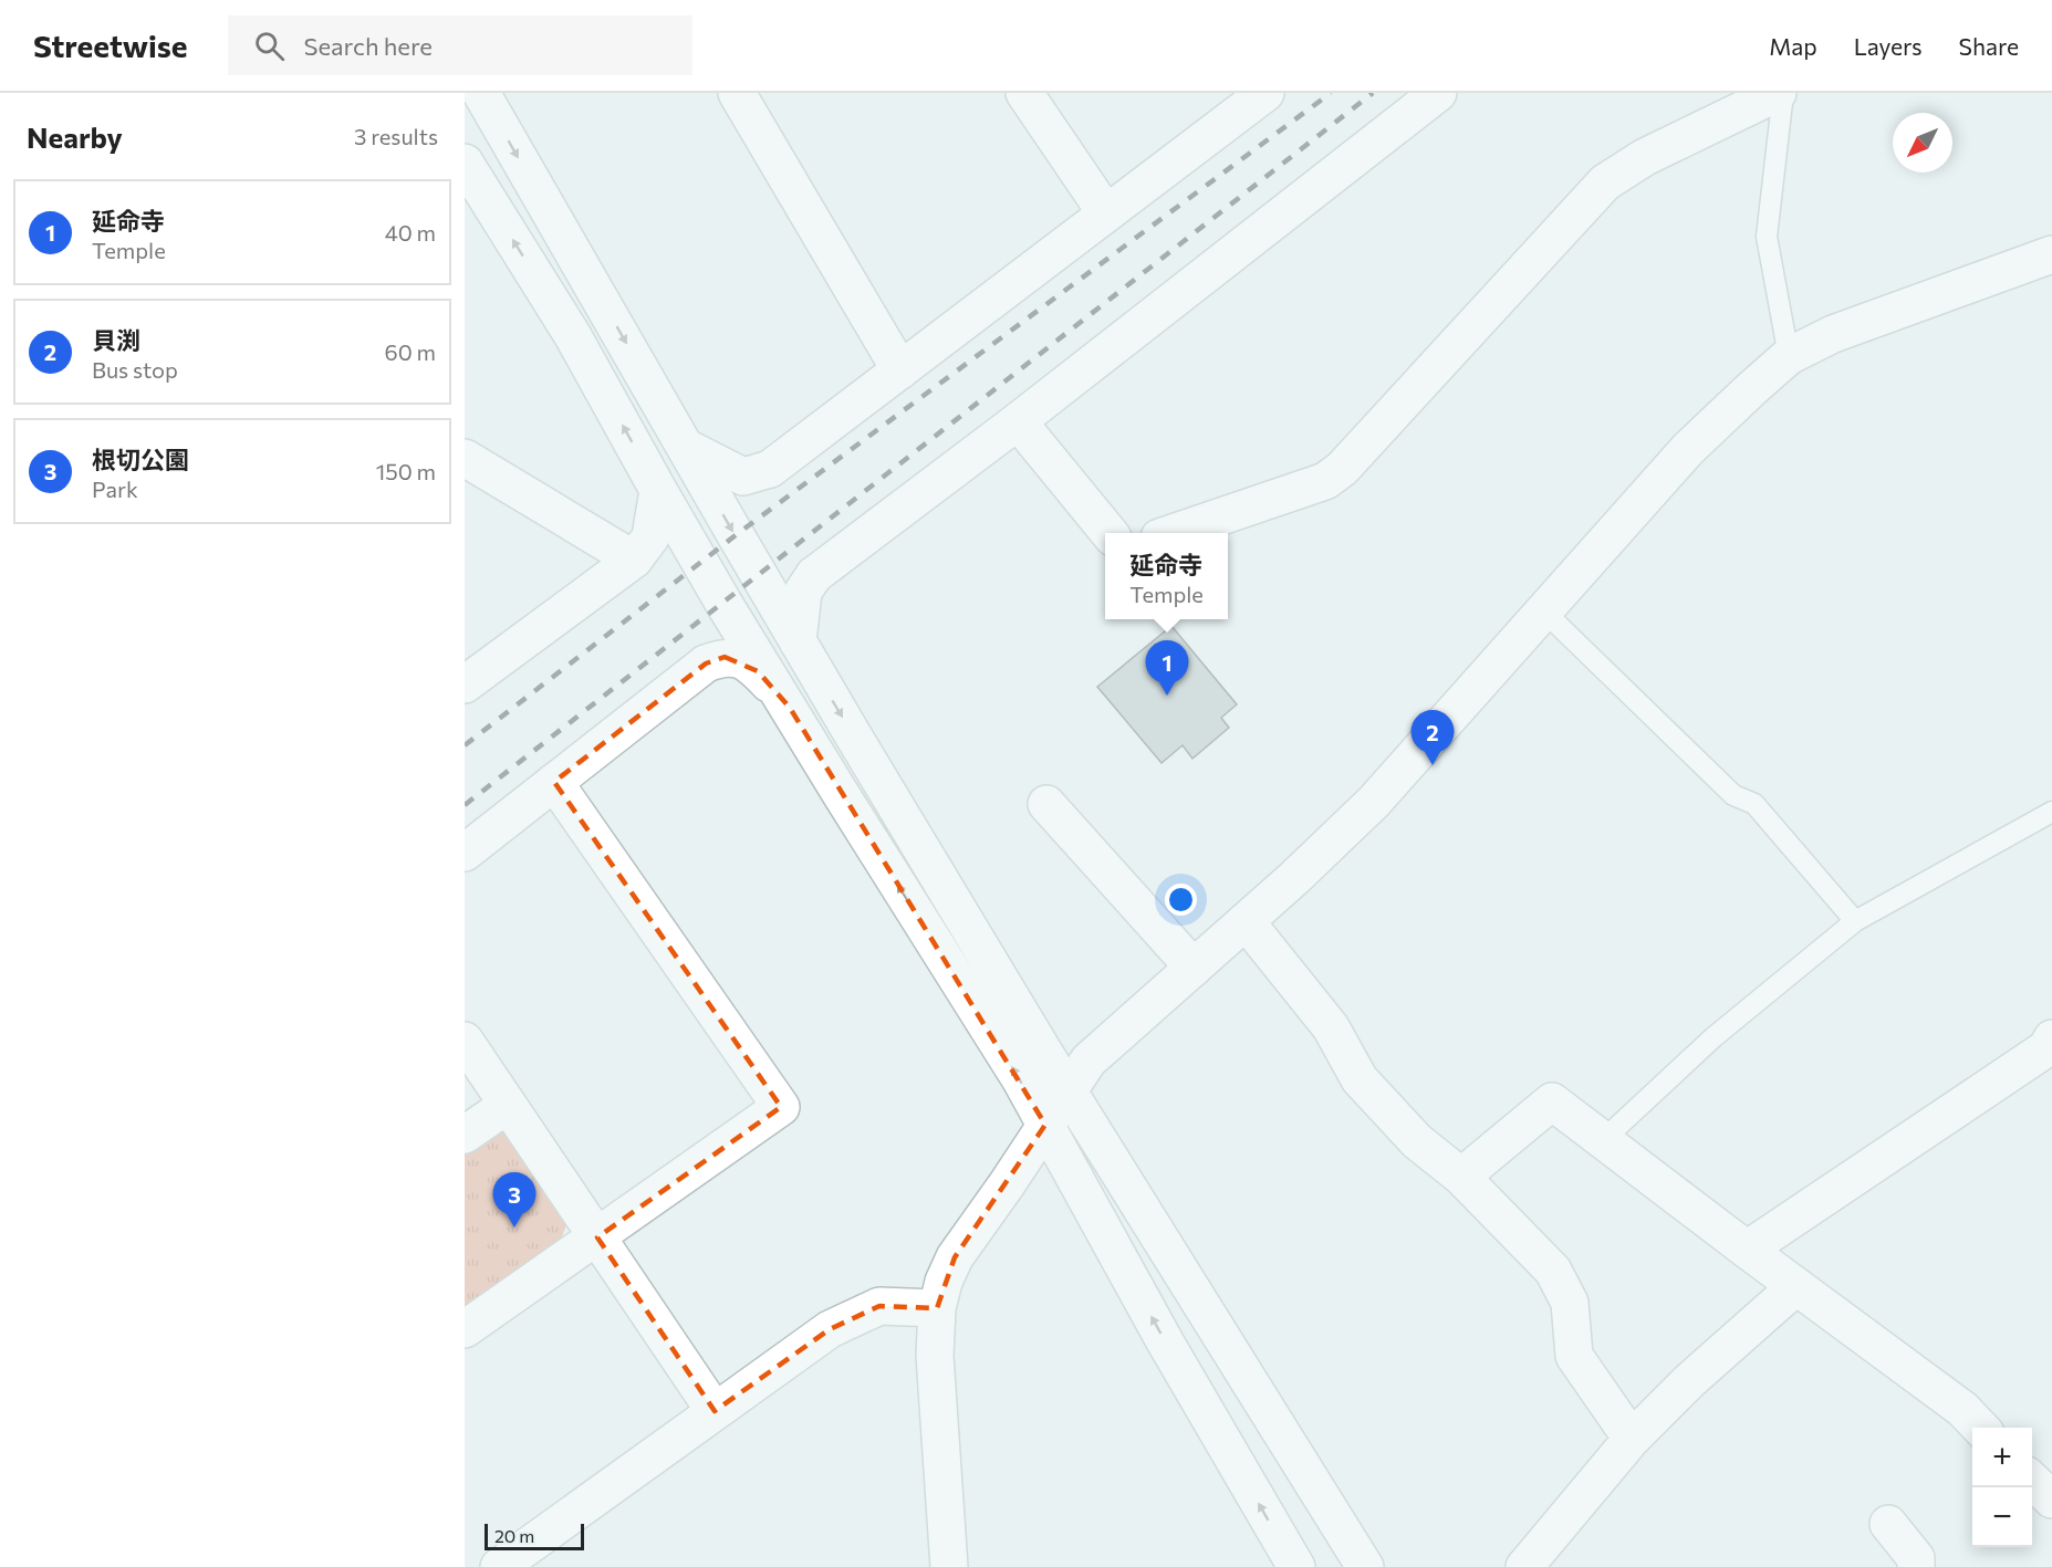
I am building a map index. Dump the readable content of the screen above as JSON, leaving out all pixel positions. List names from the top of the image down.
{
  "scale_bar": "20 m",
  "north": "bottom left",
  "page": {
    "header": "Streetwise",
    "search": "Search here",
    "nav": ["Map", "Layers", "Share"],
    "heading": ["Nearby", "3 results"],
    "list": [
      {
        "mark": "1",
        "name": "延命寺",
        "note": "Temple",
        "value": "40 m"
      },
      {
        "mark": "2",
        "name": "貝渕",
        "note": "Bus stop",
        "value": "60 m"
      },
      {
        "mark": "3",
        "name": "根切公園",
        "note": "Park",
        "value": "150 m"
      }
    ],
    "popup": ["延命寺", "Temple"],
    "pins": ["1", "2", "3"],
    "map_buttons": ["+", "−"],
    "scale": "20 m"
  }
}
